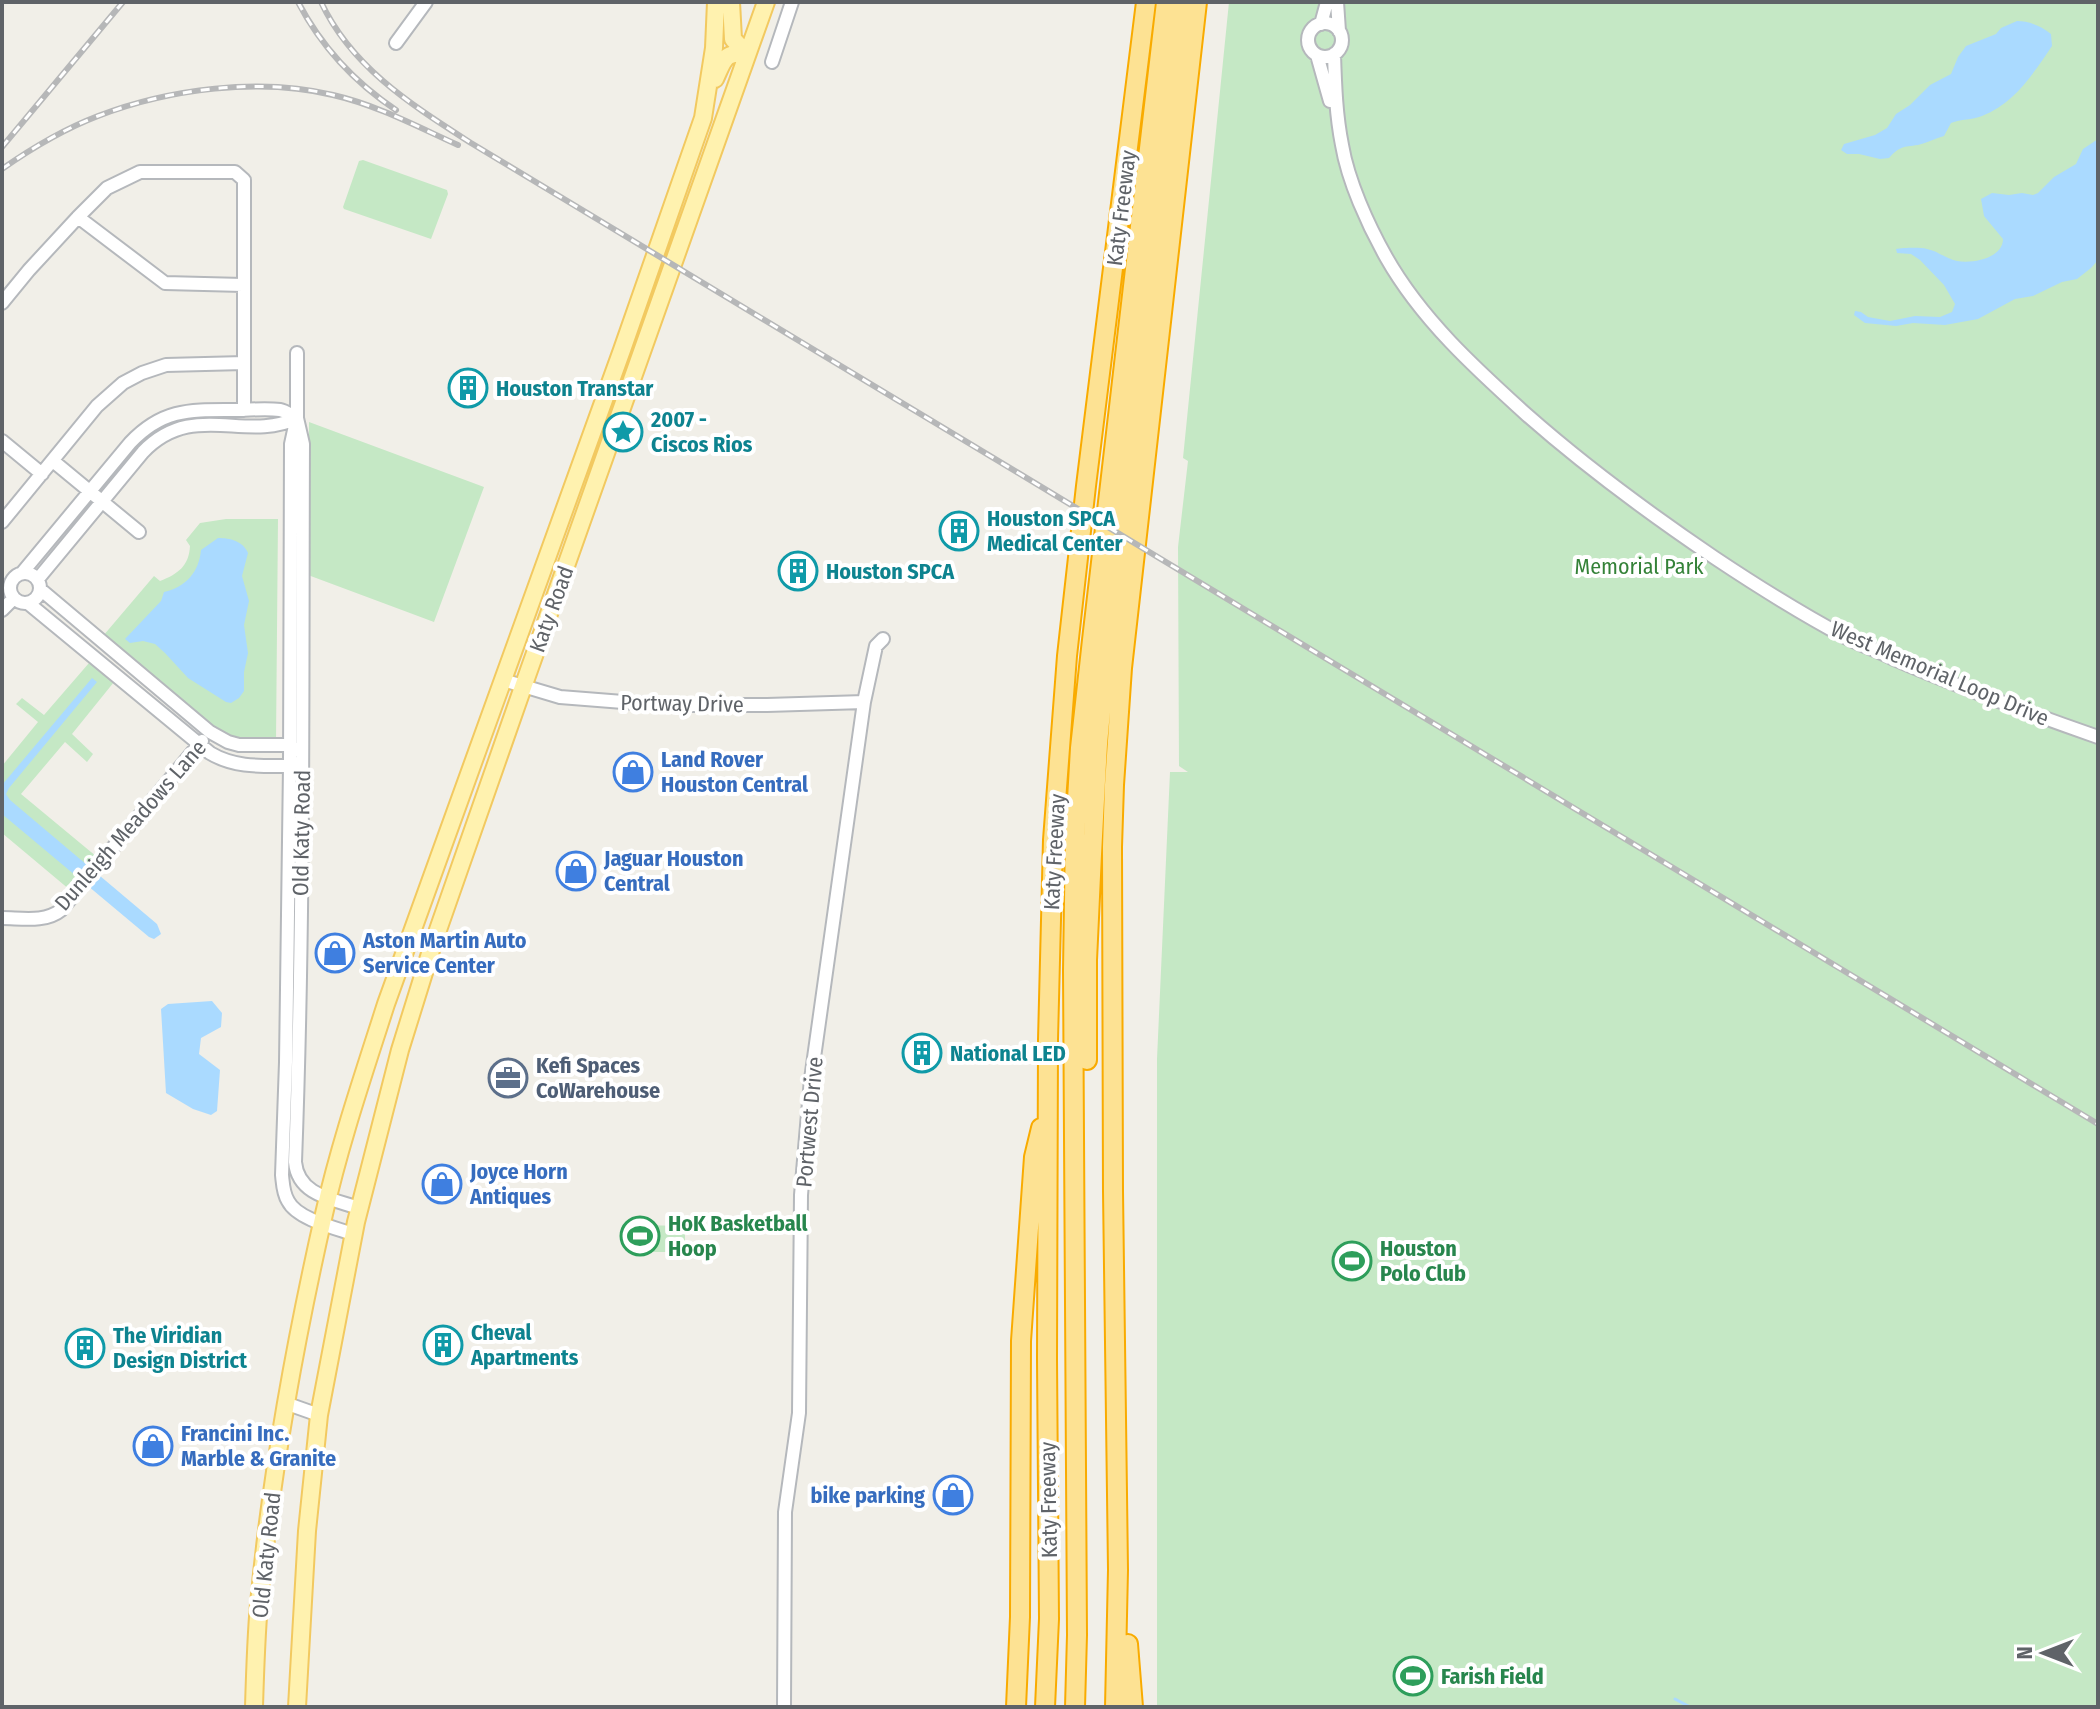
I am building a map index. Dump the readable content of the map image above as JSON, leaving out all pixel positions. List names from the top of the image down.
{
  "streets": {
    "highway": ["Katy Freeway"],
    "main road": ["Katy Road", "Old Katy Road"],
    "street": [
      "West Memorial Loop Drive",
      "Portway Drive",
      "Dunleigh Meadows Lane",
      "Portwest Drive"
    ]
  },
  "crossings": [
    ["Katy Road", "Portway Drive"],
    ["Katy Road", "Old Katy Road"],
    ["Portway Drive", "Portwest Drive"]
  ],
  "parks": ["Memorial Park"],
  "places": {
    "building": [
      "Houston Transtar",
      "Houston SPCA Medical Center",
      "Houston SPCA",
      "National LED",
      "Cheval Apartments",
      "The Viridian Design District"
    ],
    "place": ["2007 - Ciscos Rios"],
    "shop": [
      "Land Rover Houston Central",
      "Jaguar Houston Central",
      "Aston Martin Auto Service Center",
      "Joyce Horn Antiques",
      "Francini Inc. Marble & Granite",
      "bike parking"
    ],
    "office": ["Kefi Spaces CoWarehouse"],
    "sports": ["HoK Basketball Hoop", "Houston Polo Club", "Farish Field"]
  },
  "north": "left"
}
